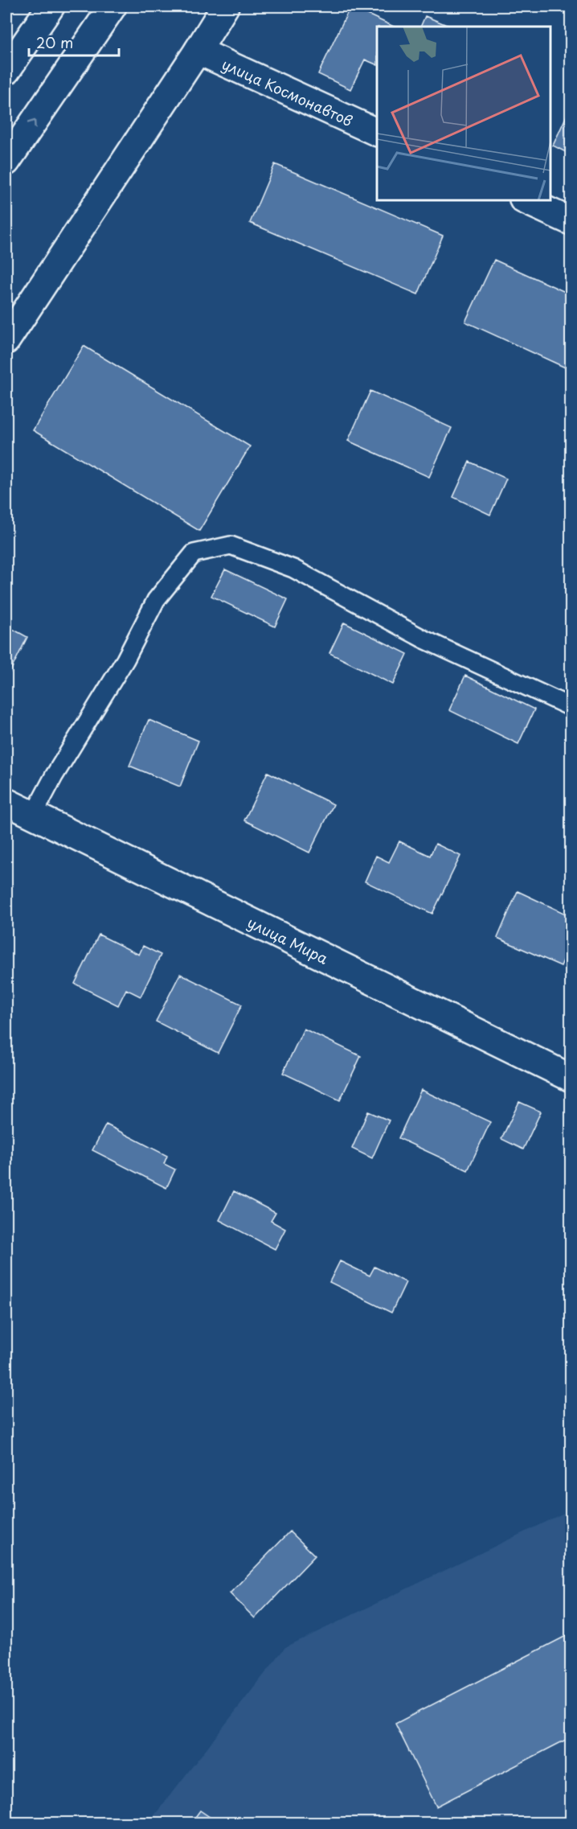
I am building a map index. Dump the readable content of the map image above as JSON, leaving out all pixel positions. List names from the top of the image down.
{
  "streets": {
    "main road": ["улица Космонавтов", "улица Мира"]
  },
  "scale_bar": "20 m"
}
